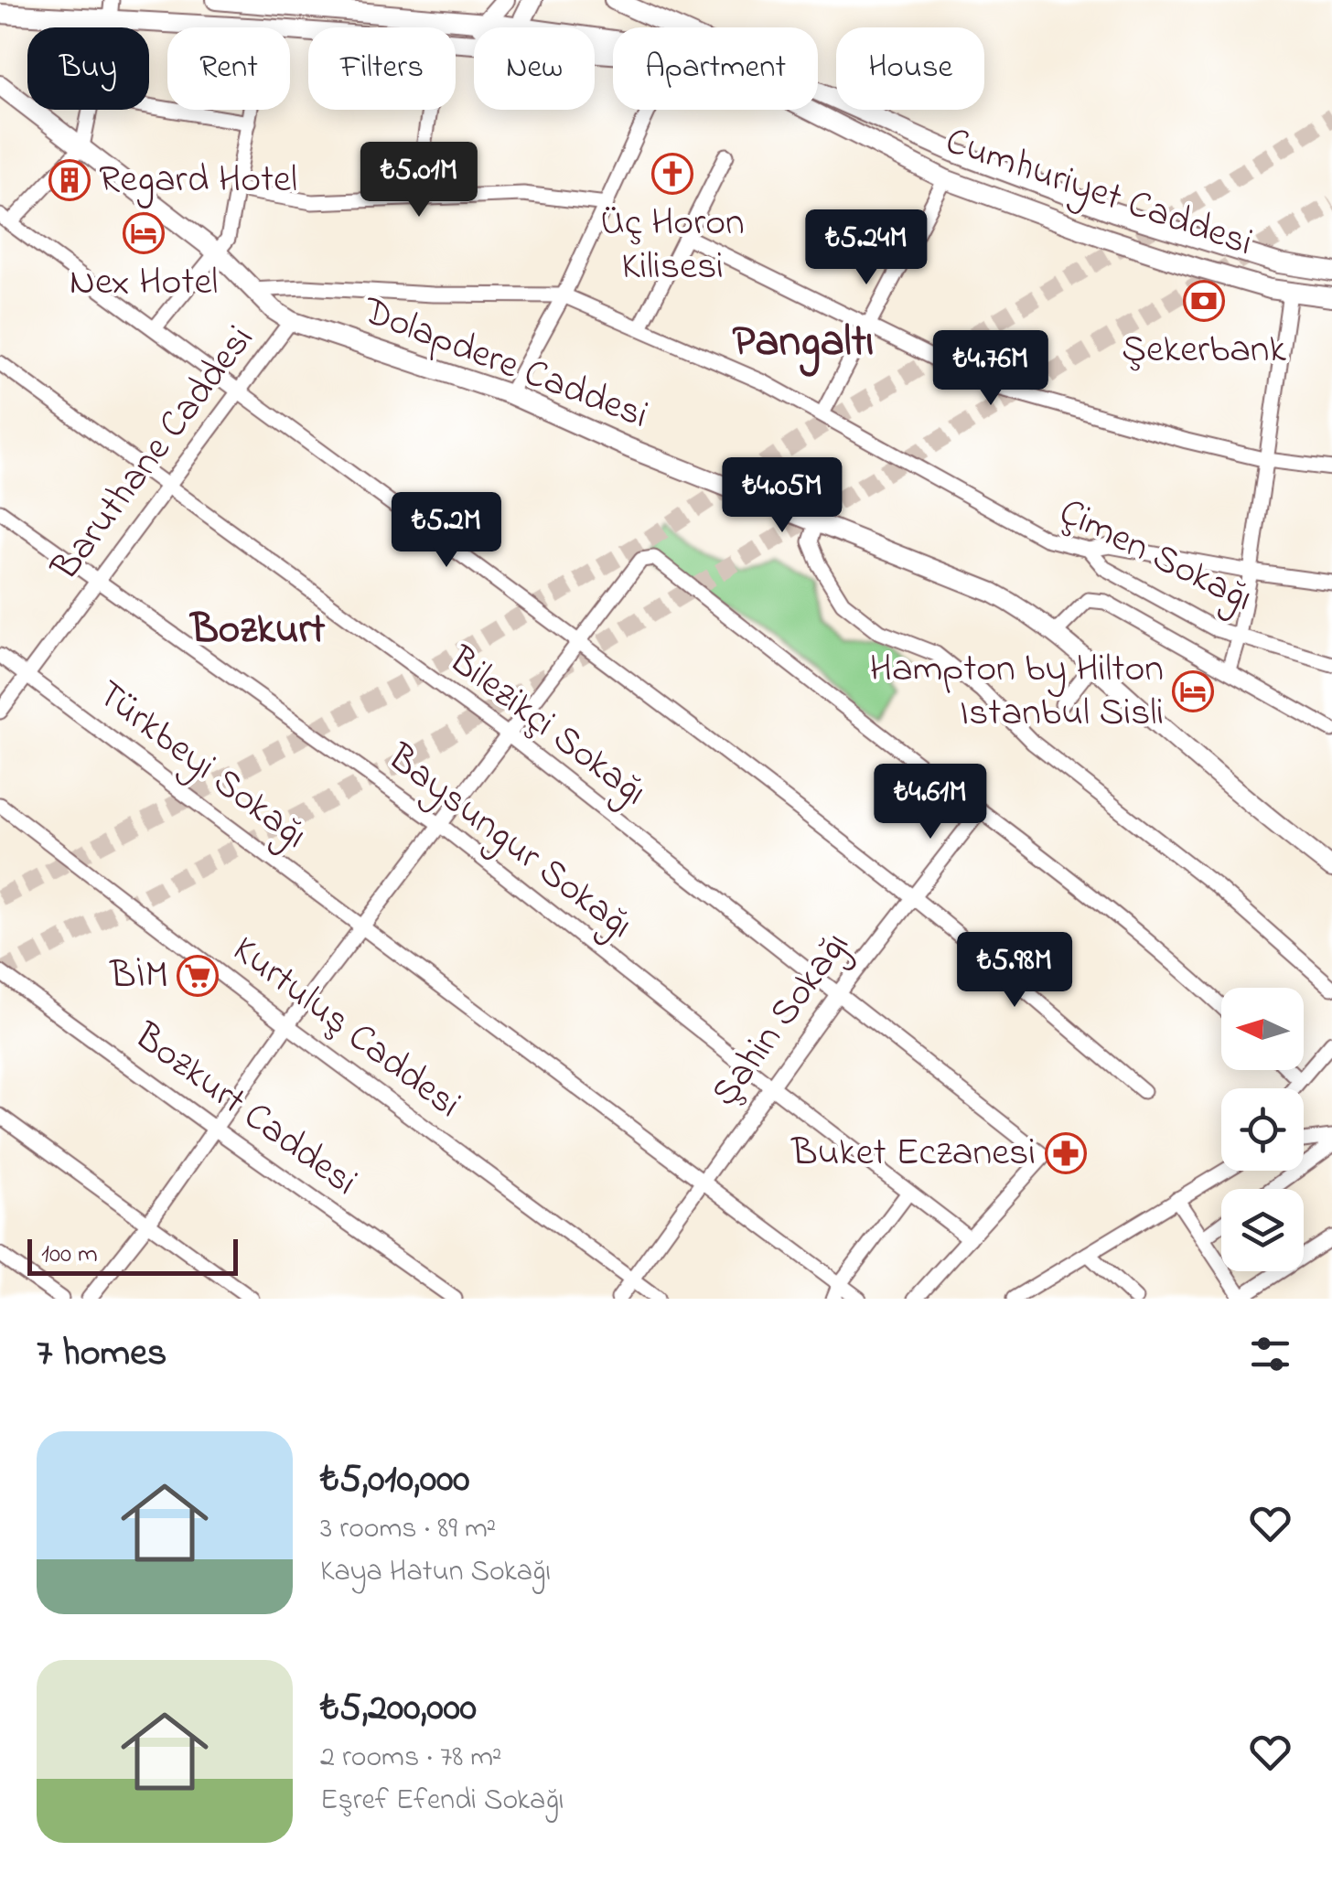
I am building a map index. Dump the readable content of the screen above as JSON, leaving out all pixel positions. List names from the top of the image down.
{
  "streets": {
    "main road": ["Cumhuriyet Caddesi", "Dolapdere Caddesi"],
    "street": [
      "Baruthane Caddesi",
      "Çimen Sokağı",
      "Bilezikçi Sokağı",
      "Türkbeyi Sokağı",
      "Baysungur Sokağı",
      "Şahin Sokağı",
      "Kurtuluş Caddesi",
      "Bozkurt Caddesi"
    ]
  },
  "crossings": [
    ["Dolapdere Caddesi", "Baruthane Caddesi"],
    ["Baruthane Caddesi", "Bilezikçi Sokağı"],
    ["Baruthane Caddesi", "Türkbeyi Sokağı"],
    ["Baruthane Caddesi", "Baysungur Sokağı"],
    ["Bilezikçi Sokağı", "Baysungur Sokağı"],
    ["Bilezikçi Sokağı", "Şahin Sokağı"],
    ["Türkbeyi Sokağı", "Şahin Sokağı"],
    ["Baysungur Sokağı", "Şahin Sokağı"],
    ["Şahin Sokağı", "Kurtuluş Caddesi"]
  ],
  "districts": ["Pangaltı", "Bozkurt"],
  "places": {
    "church": ["Üç Horon Kilisesi"],
    "building": ["Regard Hotel"],
    "hotel": ["Nex Hotel", "Hampton by Hilton Istanbul Sisli"],
    "bank": ["Şekerbank"],
    "supermarket": ["BİM"],
    "pharmacy": ["Buket Eczanesi"]
  },
  "scale_bar": "100 m",
  "north": "left",
  "page": {
    "chip": [
      "Buy",
      "Rent",
      "Filters",
      "New",
      "Apartment",
      "House"
    ],
    "price": [
      "₺5.01M",
      "₺5.24M",
      "₺4.76M",
      "₺4.05M",
      "₺5.2M",
      "₺4.61M",
      "₺5.98M"
    ],
    "scale": "100 m",
    "heading": "7 homes",
    "list": [
      {
        "name": "₺5,010,000",
        "note": "3 rooms · 89 m² · Kaya Hatun Sokağı"
      },
      {
        "name": "₺5,200,000",
        "note": "2 rooms · 78 m² · Eşref Efendi Sokağı"
      }
    ]
  }
}
